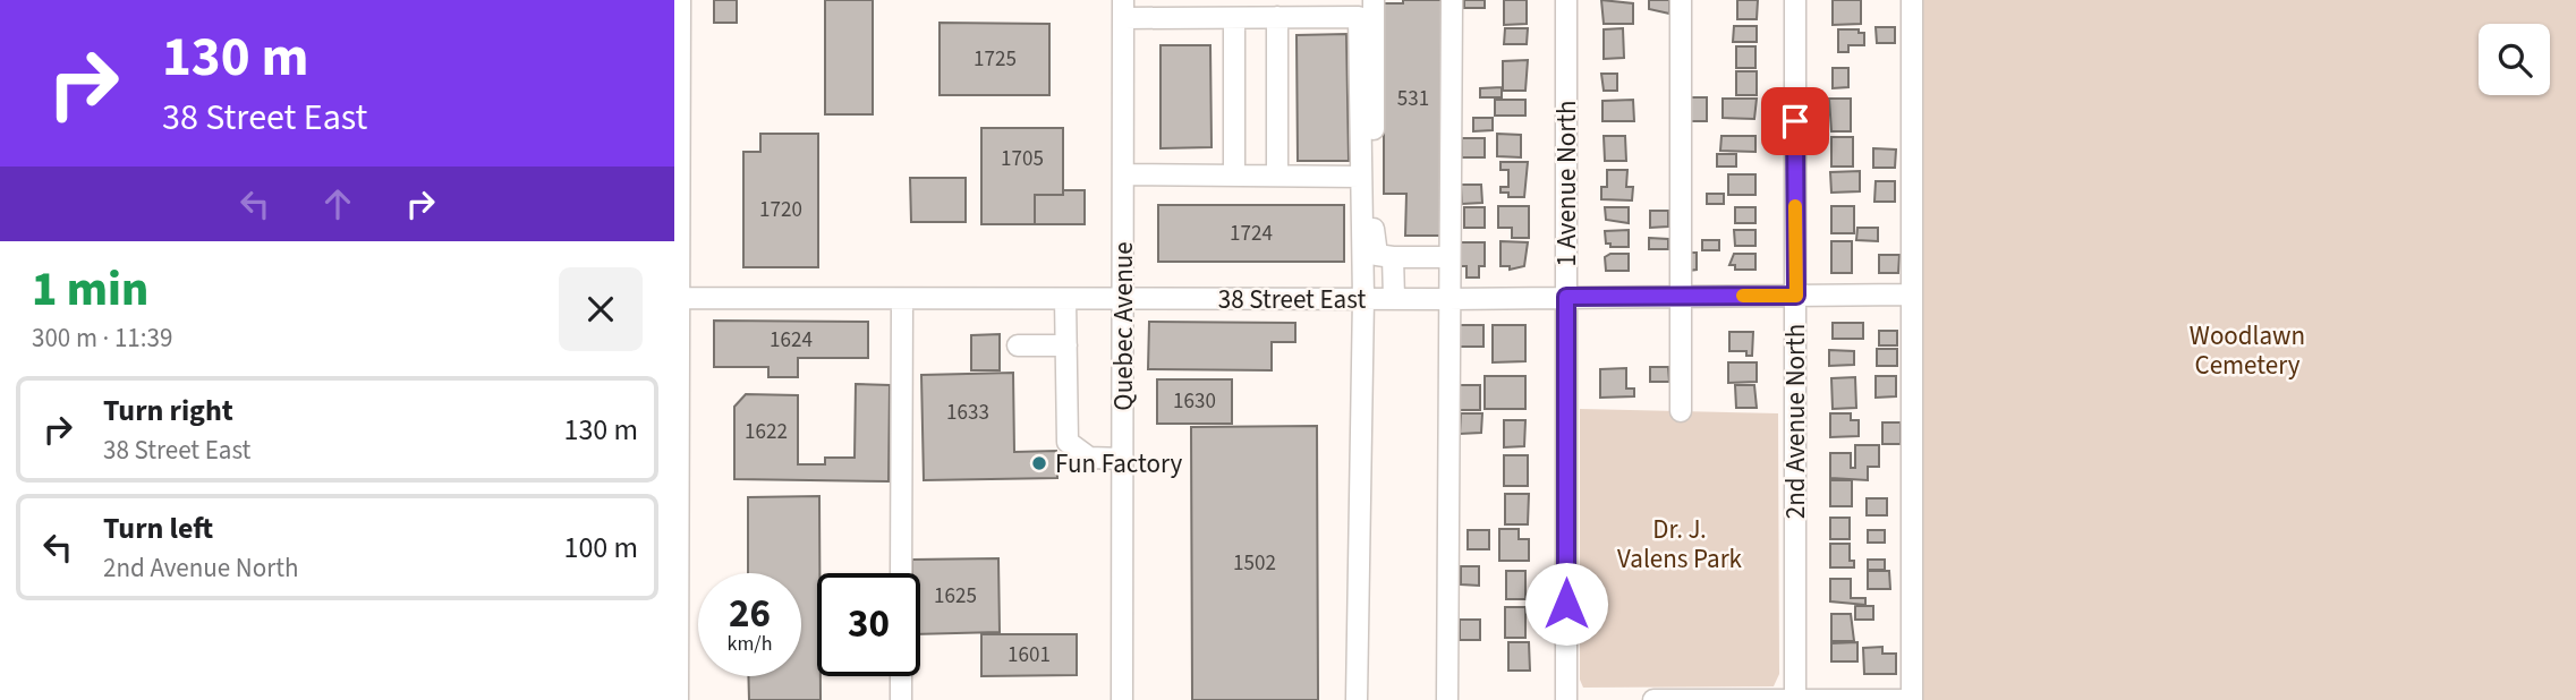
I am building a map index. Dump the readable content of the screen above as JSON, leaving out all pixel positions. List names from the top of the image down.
{
  "streets": {
    "street": [
      "1 Avenue North",
      "38 Street East",
      "Quebec Avenue",
      "2nd Avenue North"
    ]
  },
  "crossings": [
    ["1 Avenue North", "38 Street East"],
    ["38 Street East", "Quebec Avenue"],
    ["38 Street East", "2nd Avenue North"]
  ],
  "parks": ["Woodlawn Cemetery", "Dr. J. Valens Park"],
  "places": ["Fun Factory"],
  "house_numbers": [
    "1725",
    "531",
    "1705",
    "1720",
    "1724",
    "1624",
    "1630",
    "1633",
    "1622",
    "1502",
    "1625",
    "1601"
  ],
  "page": {
    "turn": ["130 m", "38 Street East"],
    "heading": ["1 min", "300 m · 11:39"],
    "list": [
      {
        "name": "Turn right",
        "note": "38 Street East",
        "value": "130 m"
      },
      {
        "name": "Turn left",
        "note": "2nd Avenue North",
        "value": "100 m"
      }
    ],
    "speed": "26 km/h",
    "limit": "30"
  }
}
